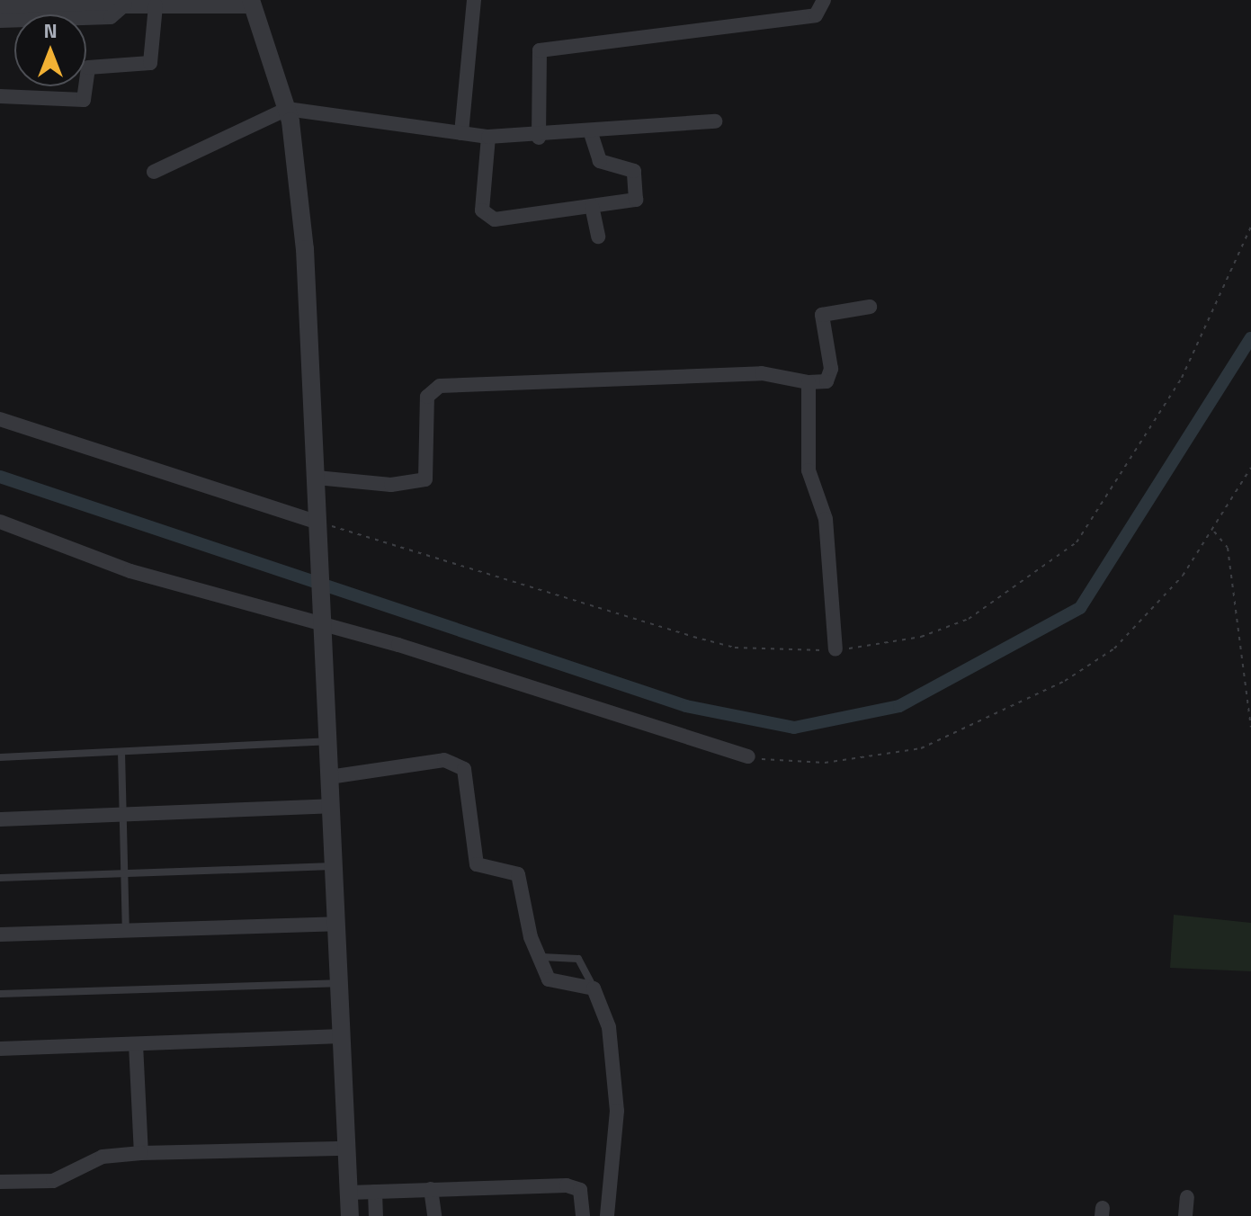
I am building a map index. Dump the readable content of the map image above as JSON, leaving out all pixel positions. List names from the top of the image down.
{
  "north": "top"
}
